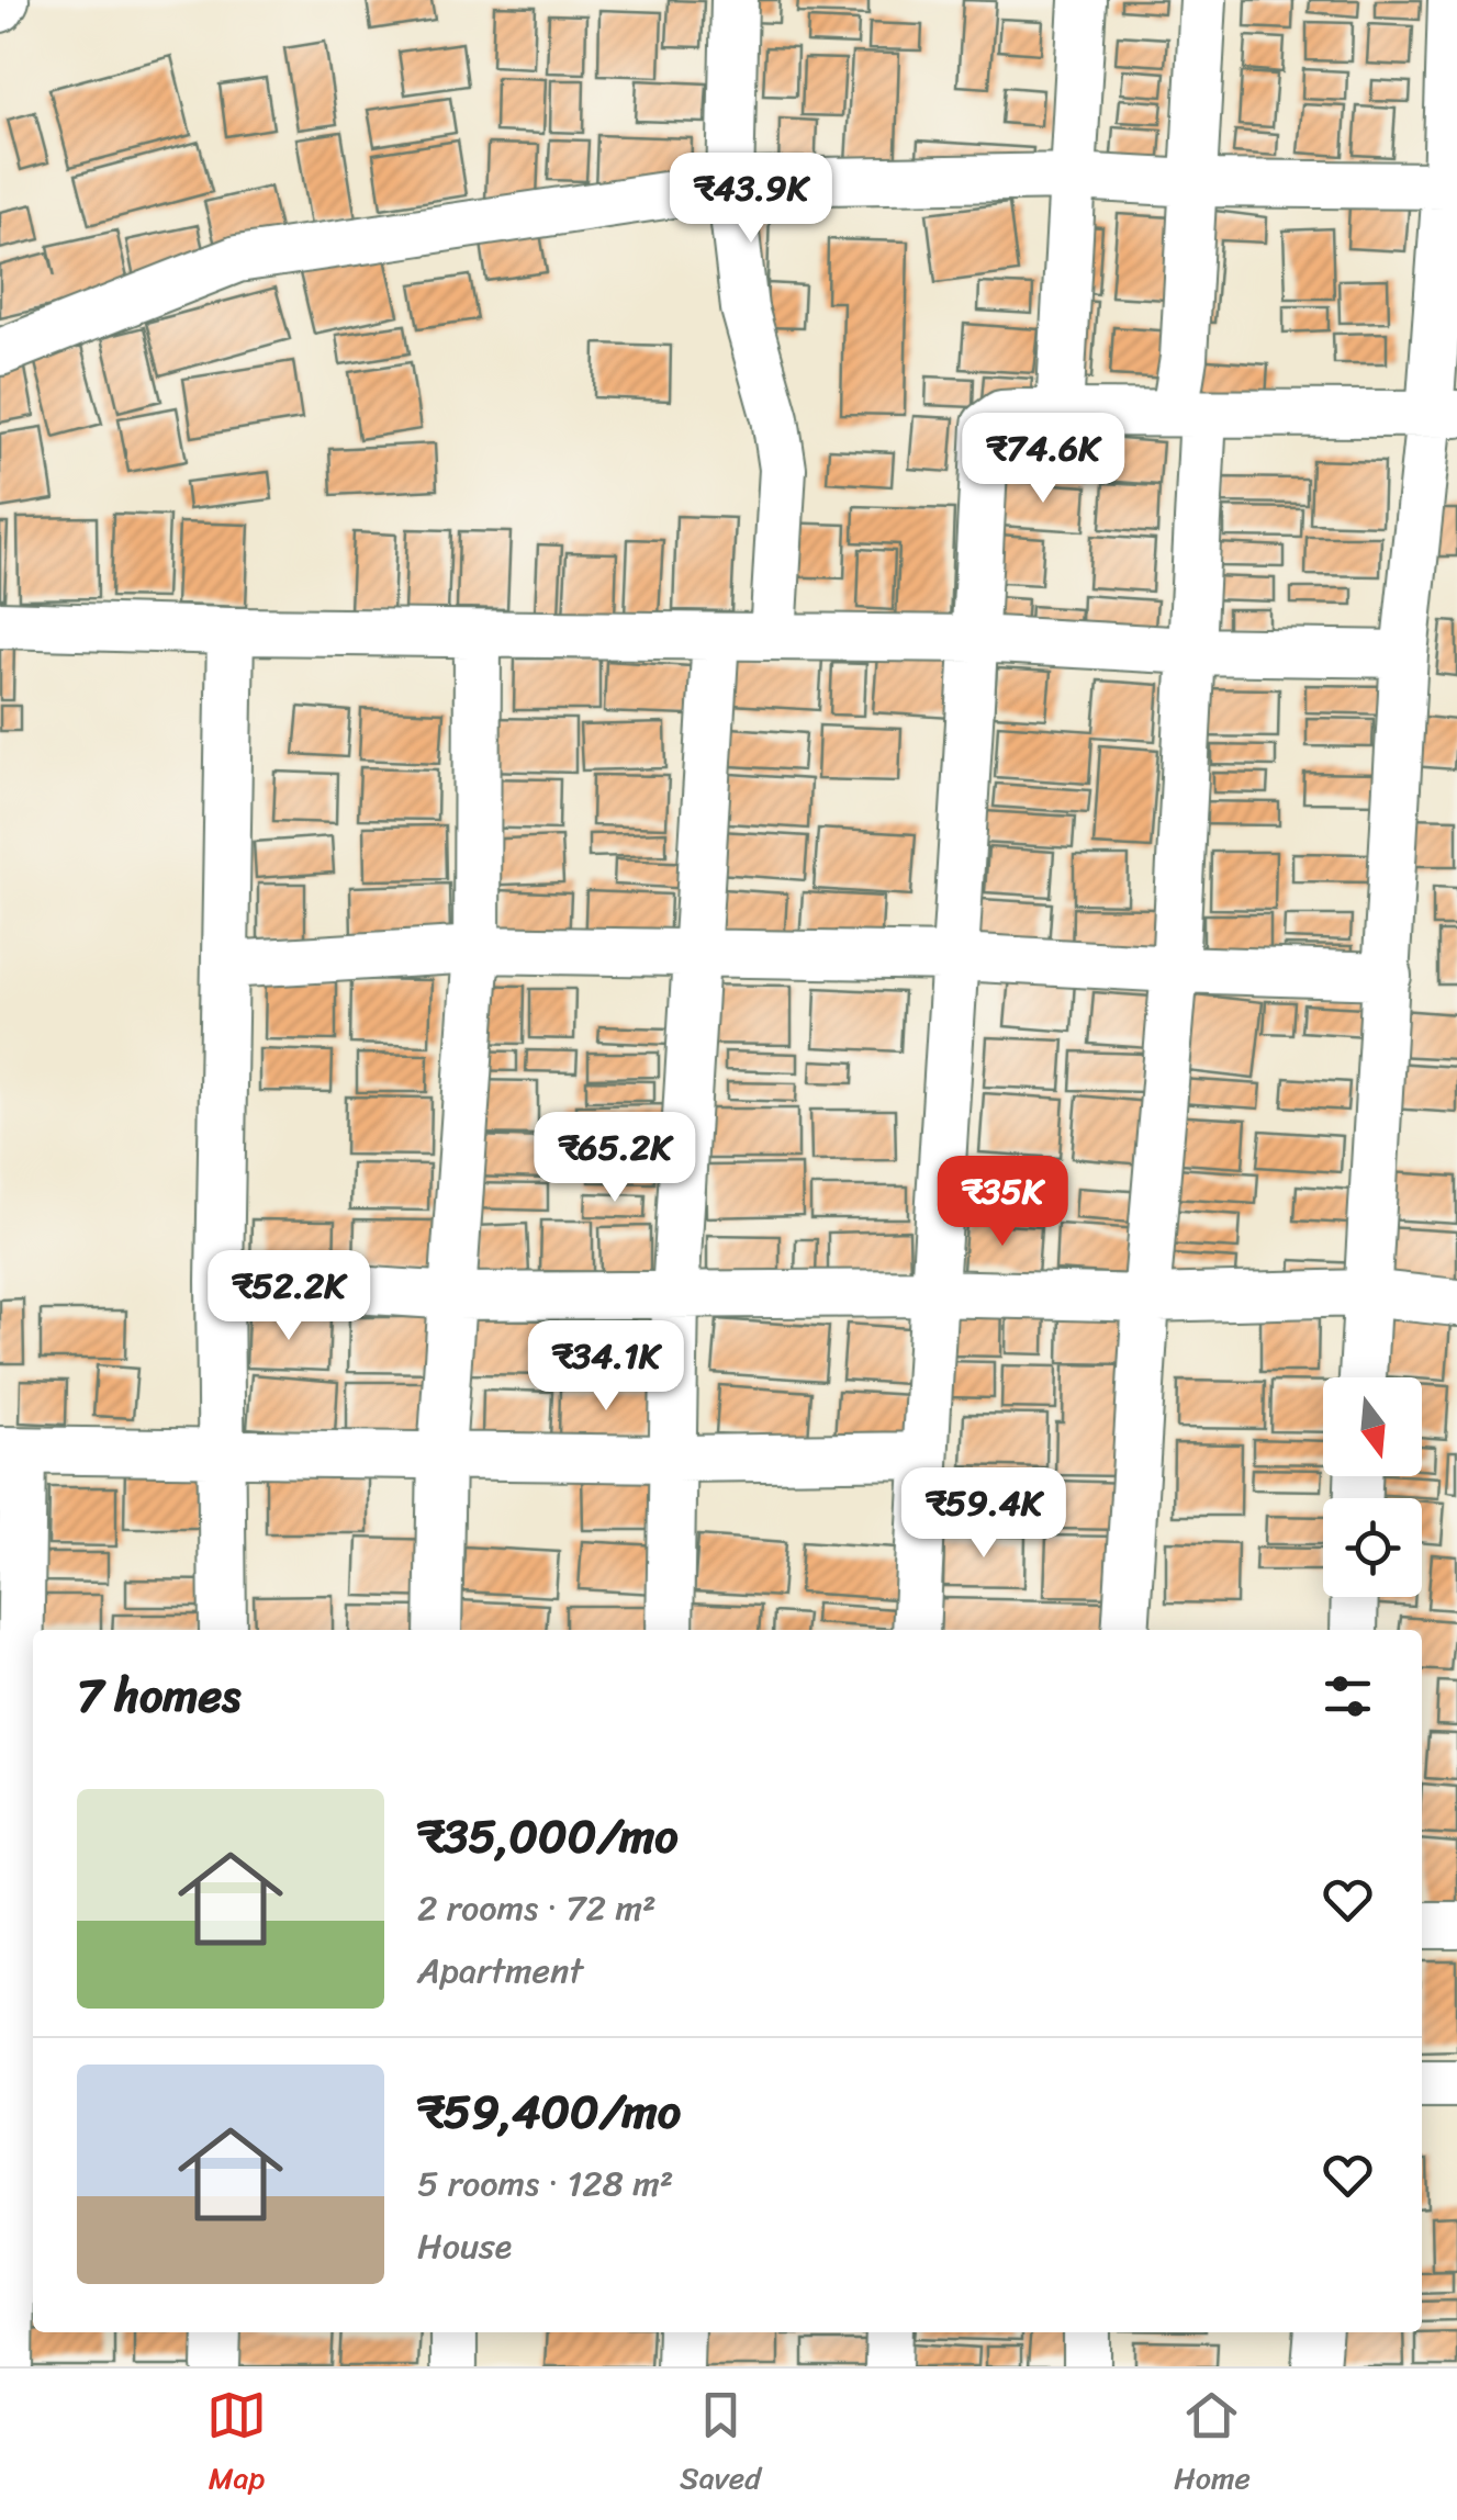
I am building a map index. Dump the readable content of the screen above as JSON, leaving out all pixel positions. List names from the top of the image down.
{
  "north": "bottom",
  "page": {
    "price": [
      "₹43.9K",
      "₹74.6K",
      "₹65.2K",
      "₹35K",
      "₹52.2K",
      "₹34.1K",
      "₹59.4K"
    ],
    "heading": "7 homes",
    "list": [
      {
        "name": "₹35,000/mo",
        "note": "2 rooms · 72 m² · Apartment"
      },
      {
        "name": "₹59,400/mo",
        "note": "5 rooms · 128 m² · House"
      }
    ],
    "tabs": ["Map", "Saved", "Home"]
  }
}
